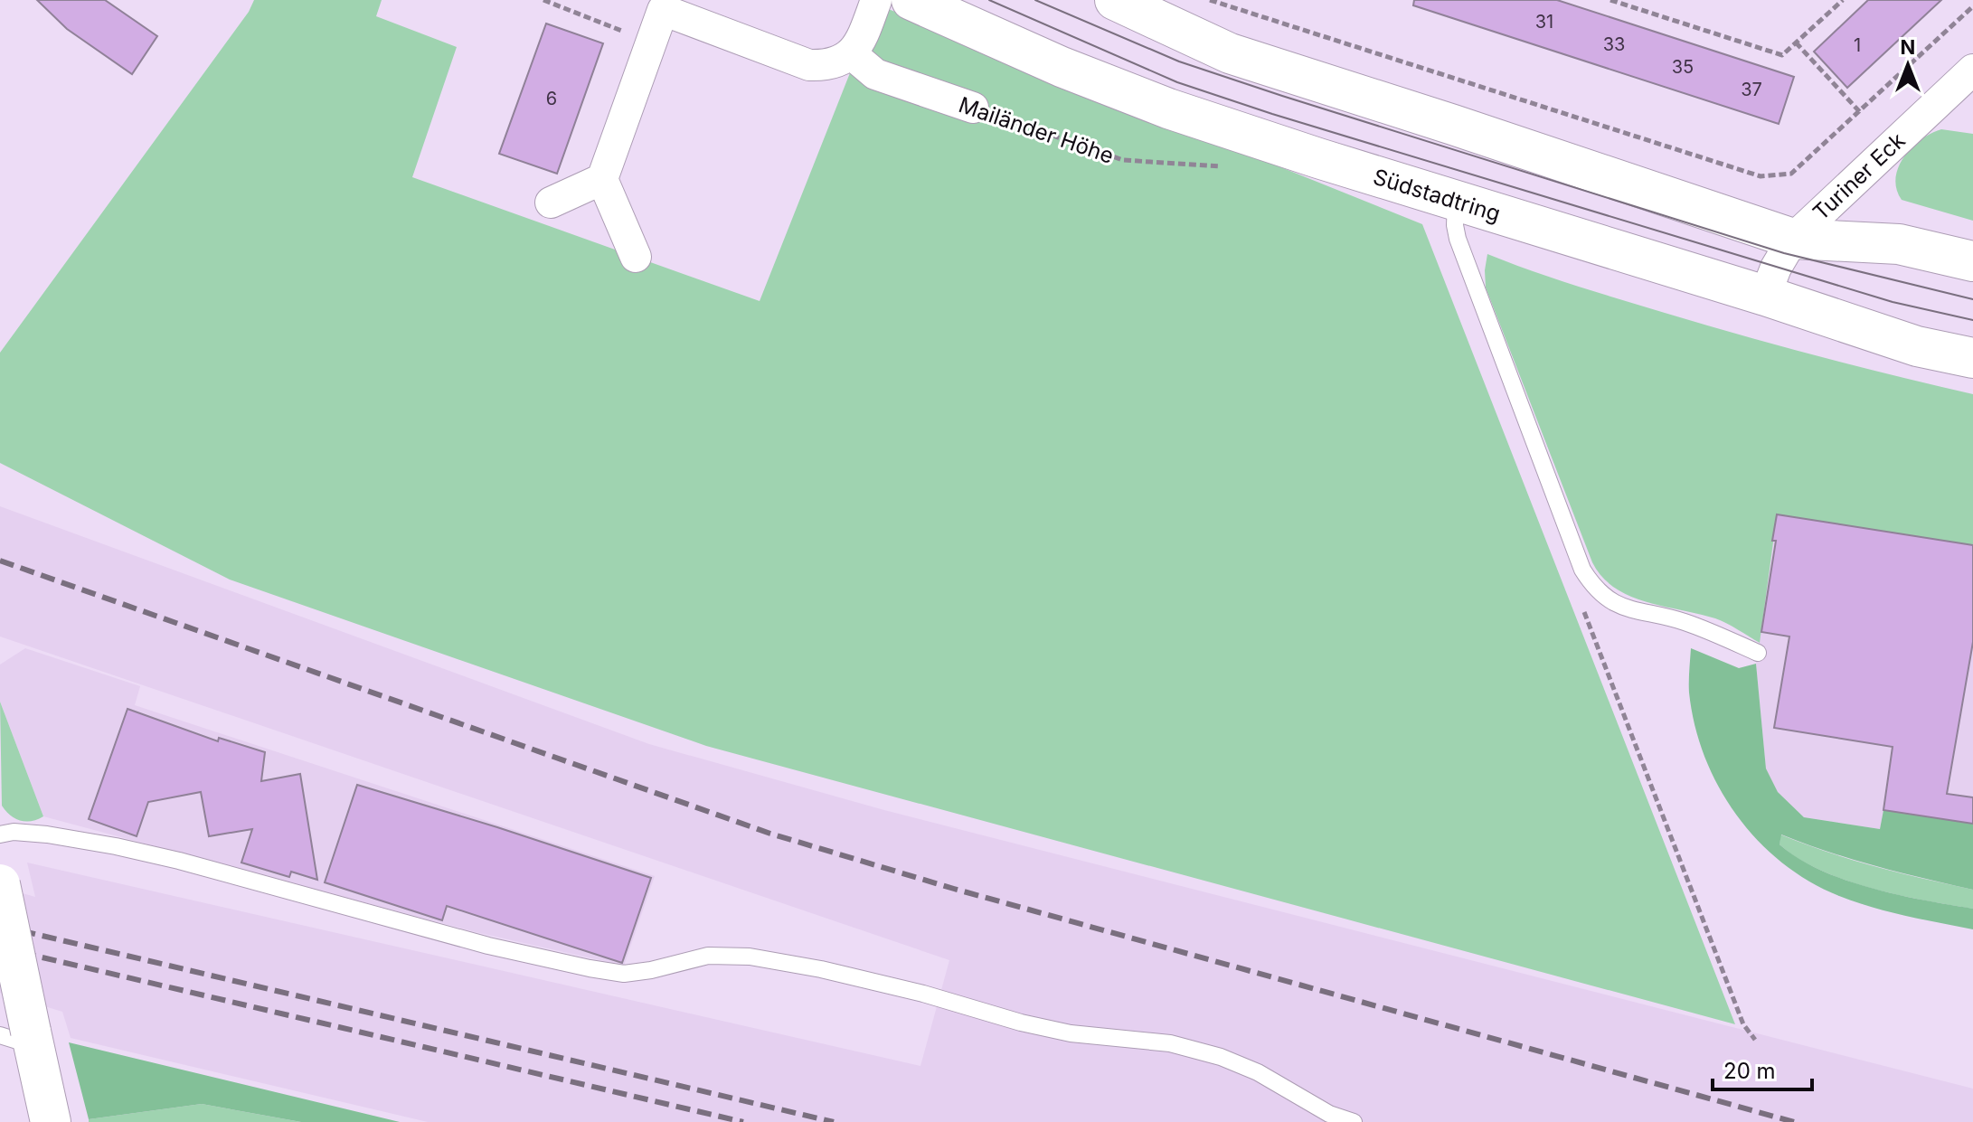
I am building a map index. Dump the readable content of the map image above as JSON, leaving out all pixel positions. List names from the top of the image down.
{
  "streets": {
    "street": ["Mailänder Höhe", "Turiner Eck", "Südstadtring"]
  },
  "crossings": [
    ["Turiner Eck", "Südstadtring"]
  ],
  "house_numbers": [
    "31",
    "33",
    "1",
    "35",
    "37",
    "6"
  ],
  "scale_bar": "20 m",
  "north": "top"
}
